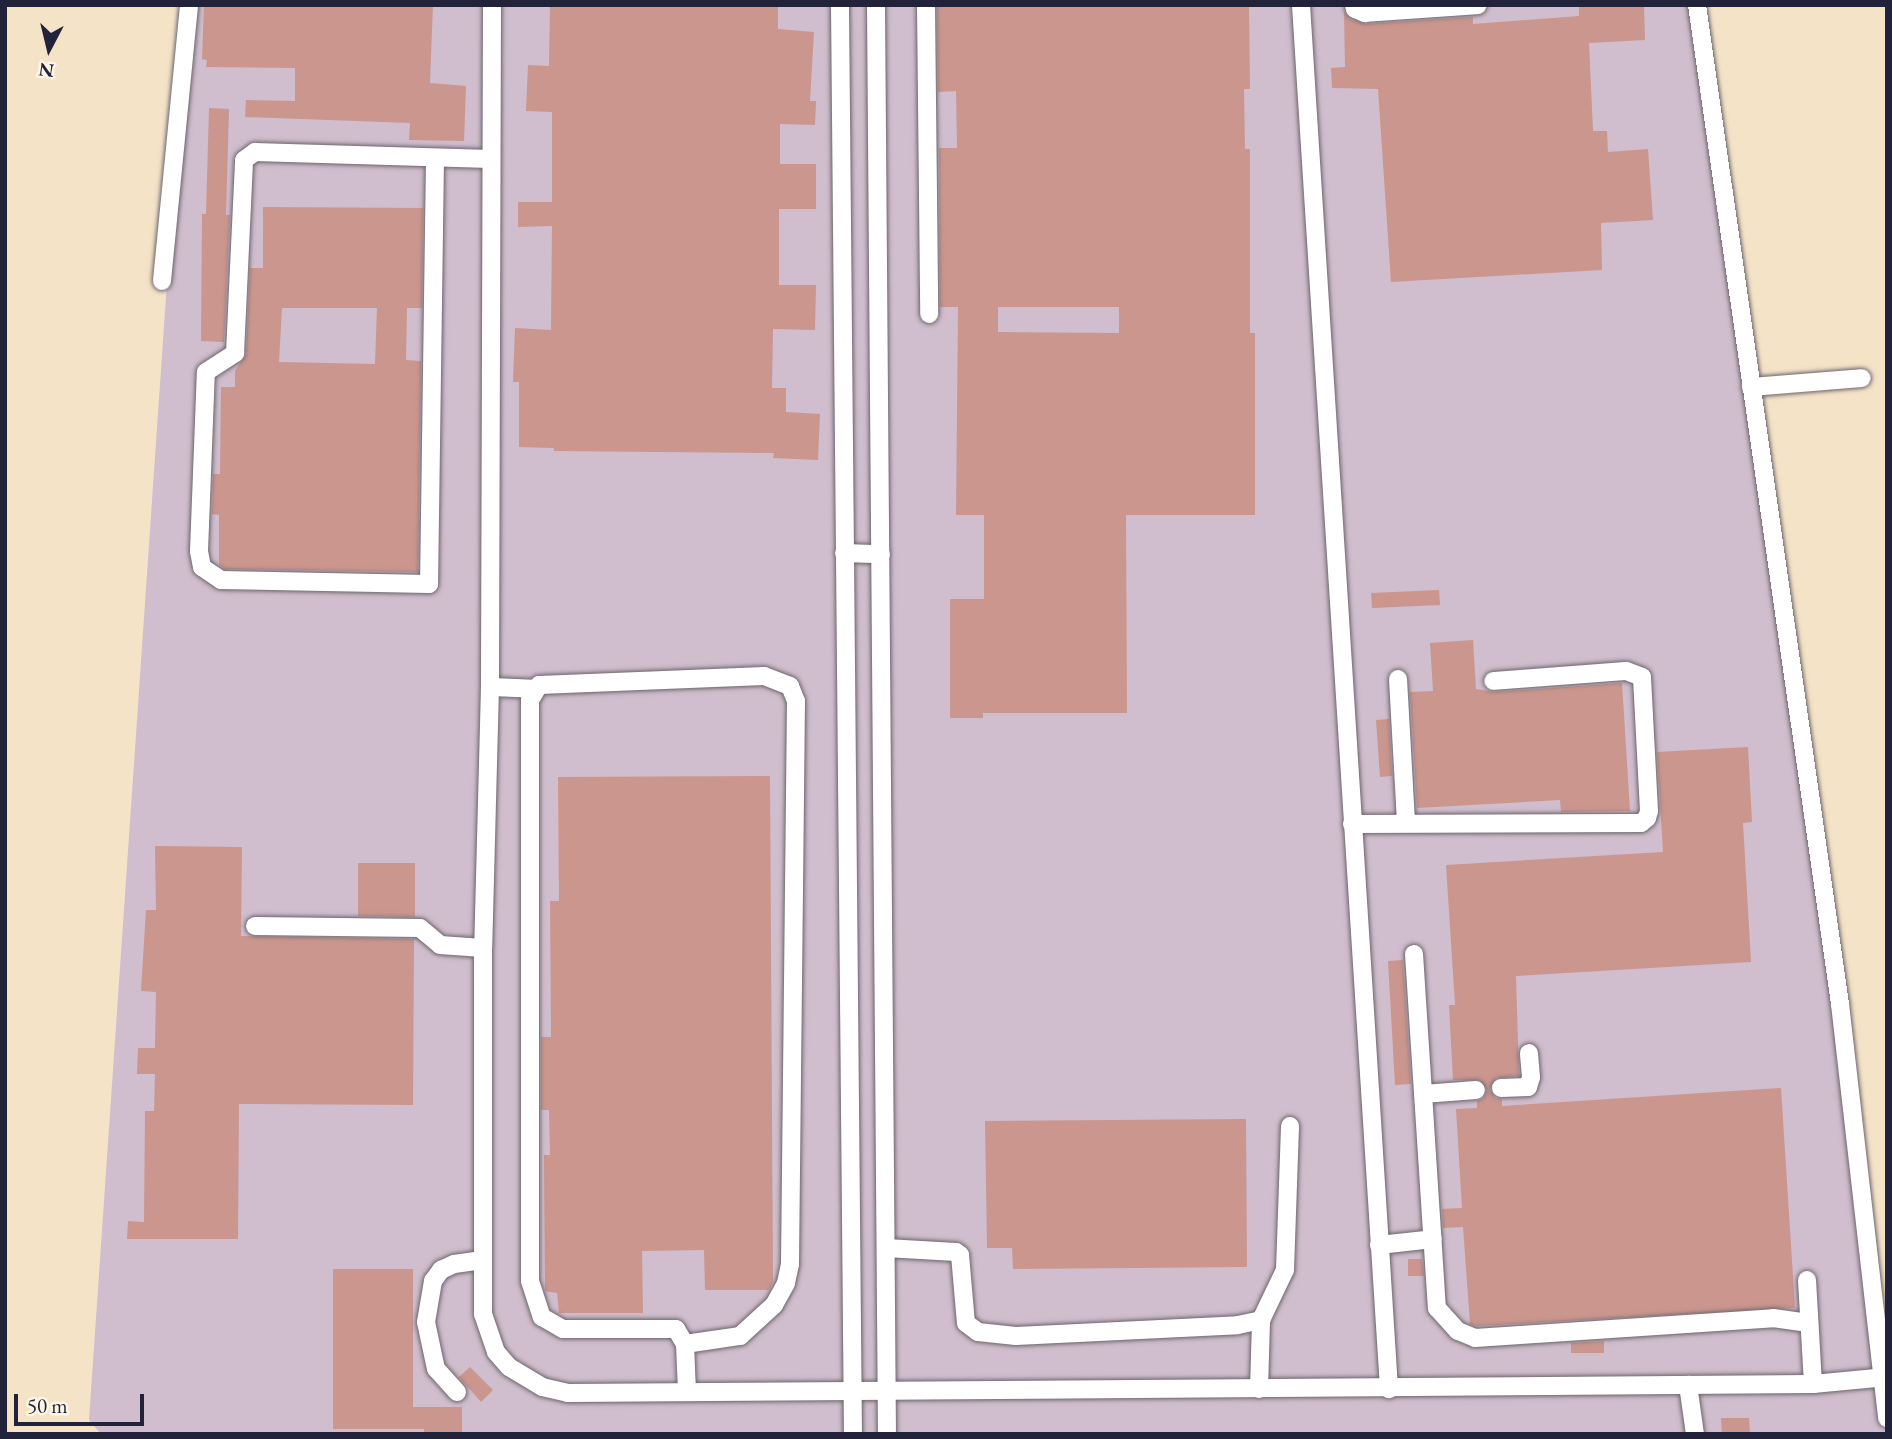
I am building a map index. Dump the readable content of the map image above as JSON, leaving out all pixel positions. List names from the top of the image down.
{
  "scale_bar": "50 m",
  "north": "bottom"
}
